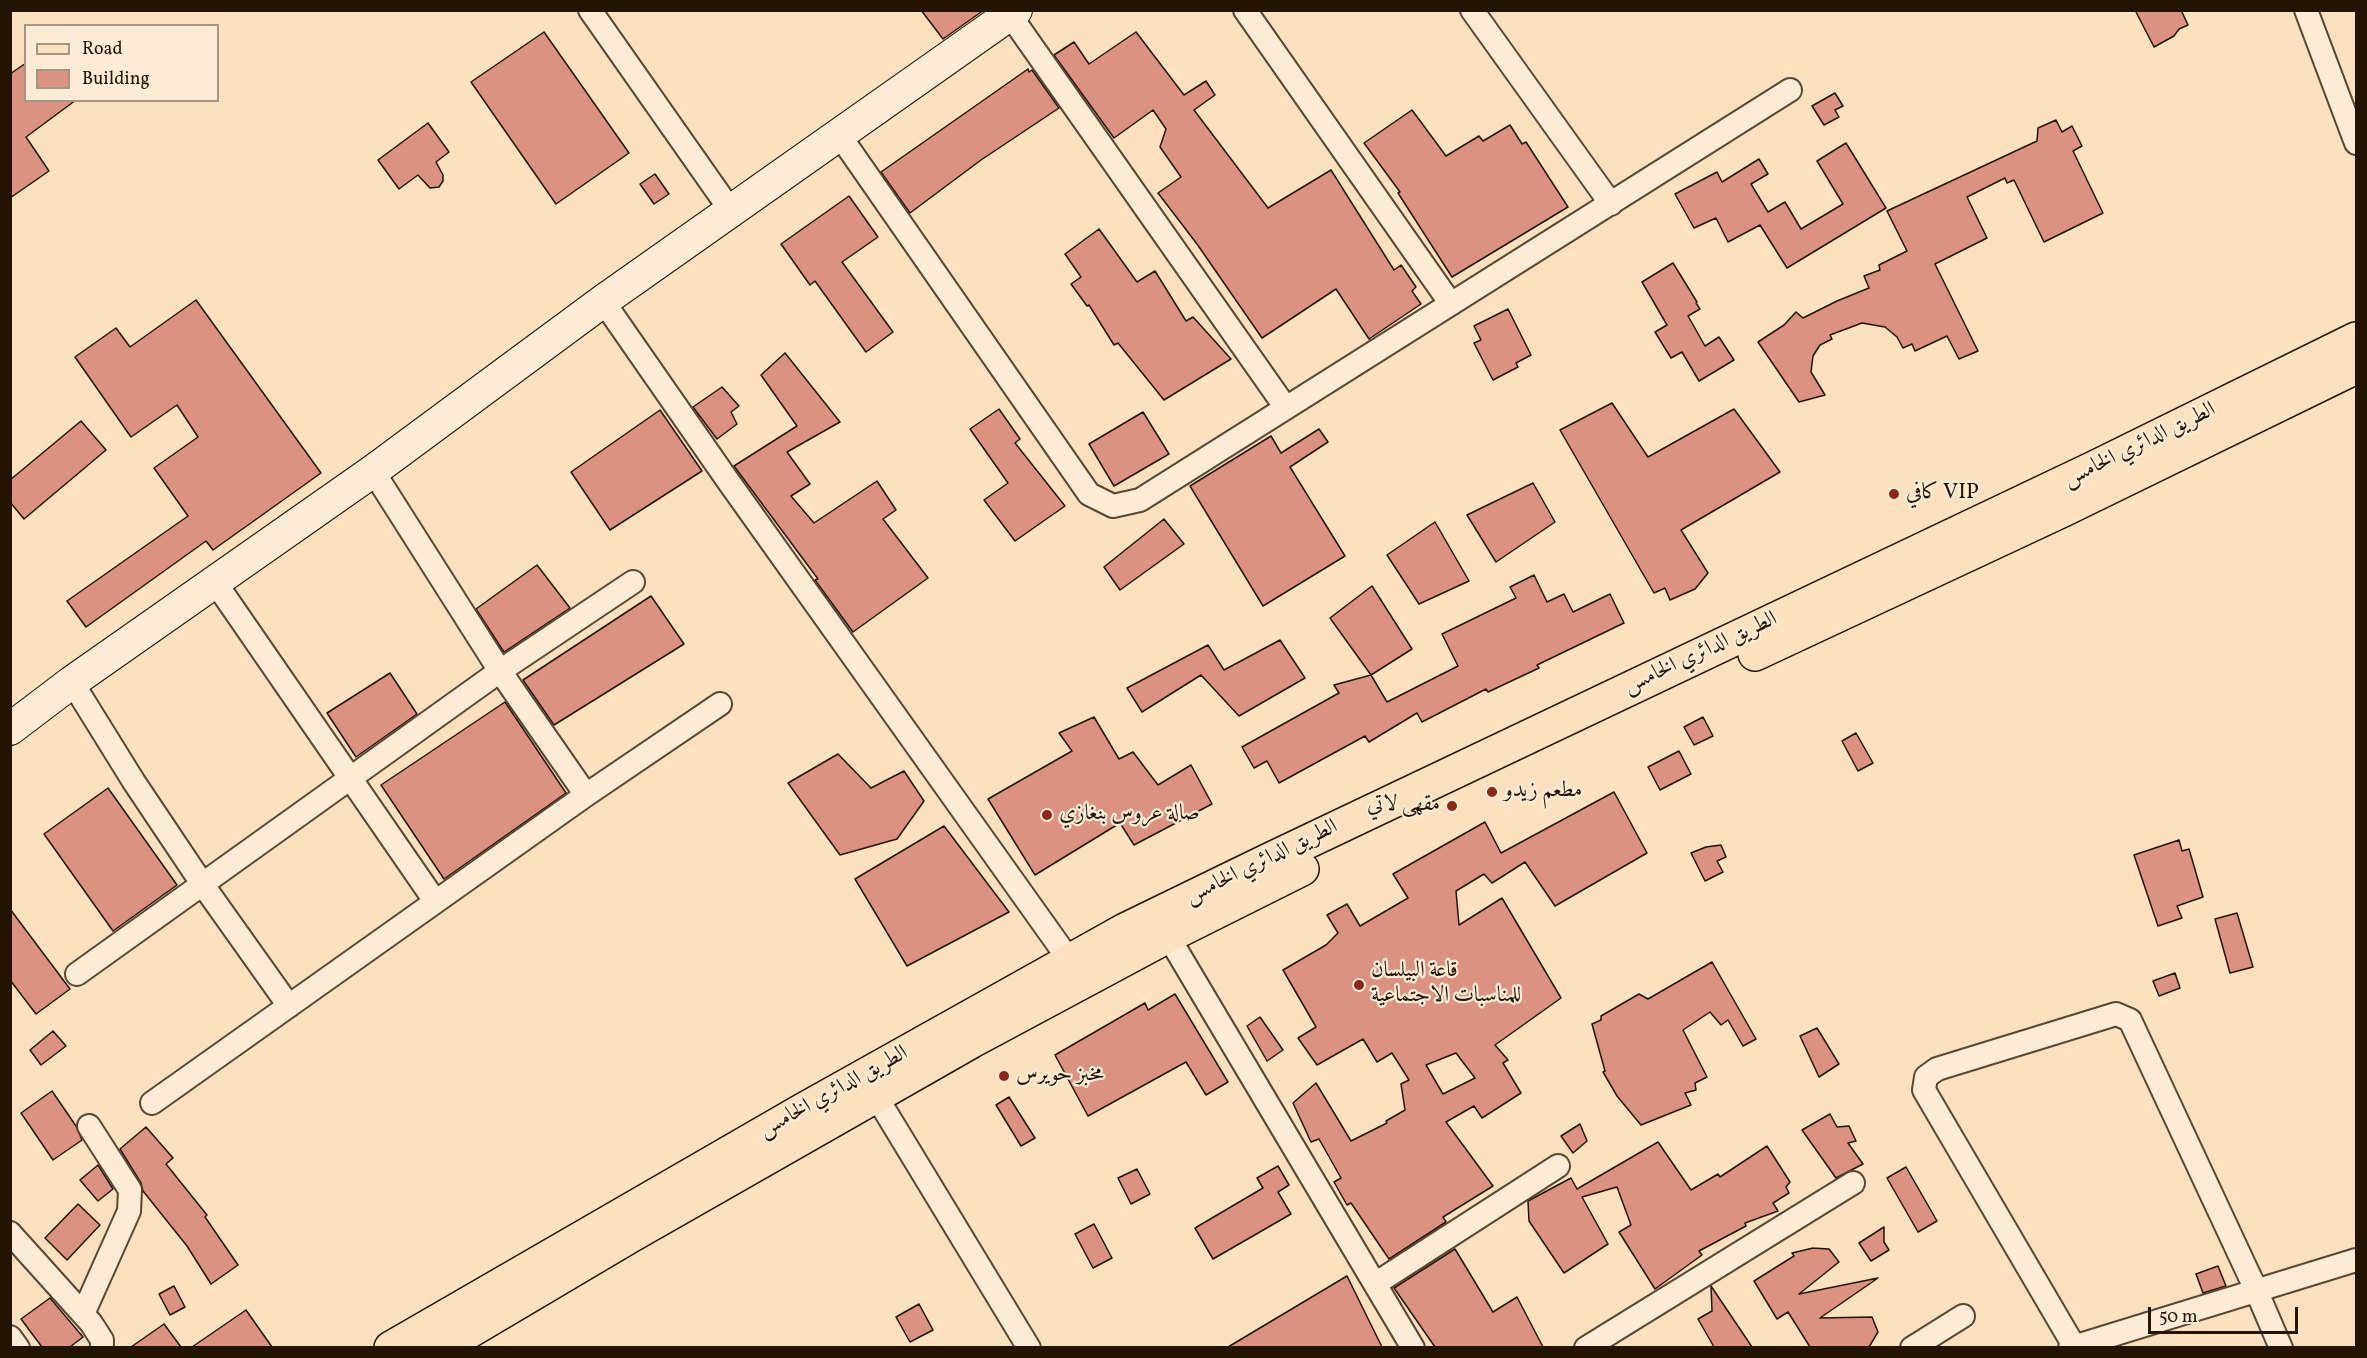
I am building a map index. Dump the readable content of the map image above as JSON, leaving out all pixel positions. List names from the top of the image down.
{
  "streets": {
    "main road": ["الطريق الدائري الخامس"]
  },
  "places": [
    "كافي VIP",
    "مطعم زيدو",
    "مقهى لاتي",
    "صالة عروس بنغازي",
    "قاعة البيلسان للمناسبات الاجتماعية",
    "مخبز حويرس"
  ],
  "legend": ["Road", "Building"],
  "scale_bar": "50 m"
}
